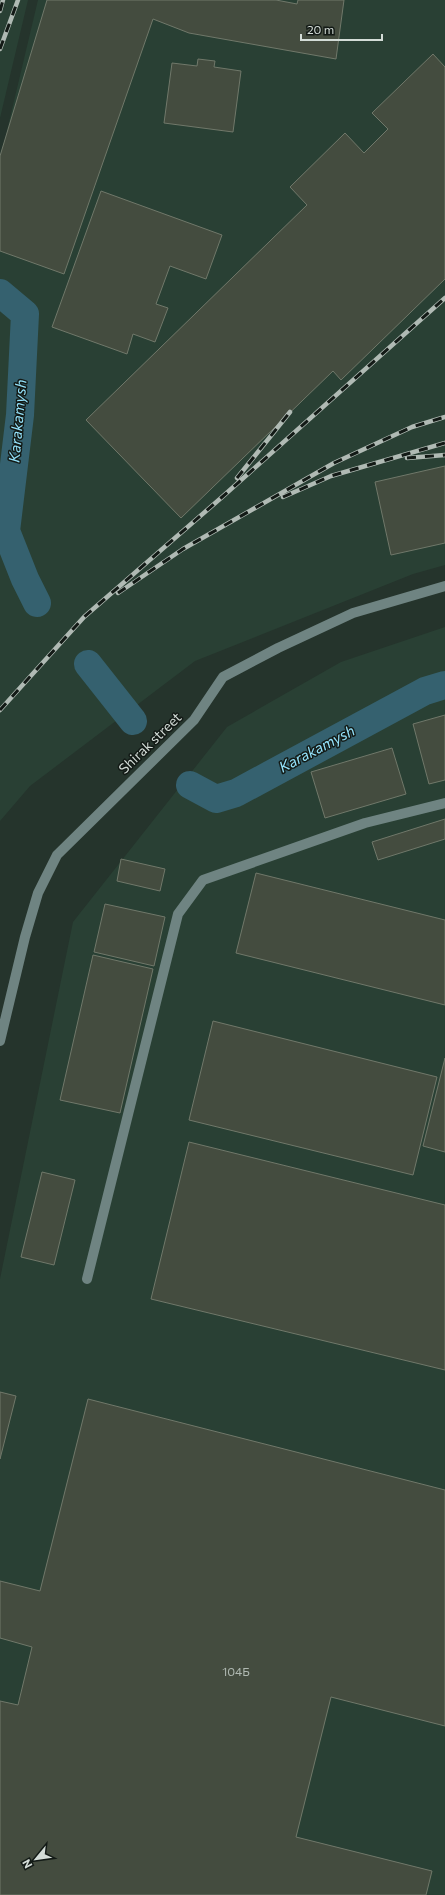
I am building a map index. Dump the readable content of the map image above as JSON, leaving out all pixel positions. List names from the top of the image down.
{
  "streets": {
    "street": ["Shirak street"]
  },
  "water": ["Karakamysh"],
  "house_numbers": ["104Б"],
  "scale_bar": "20 m",
  "north": "bottom left"
}
